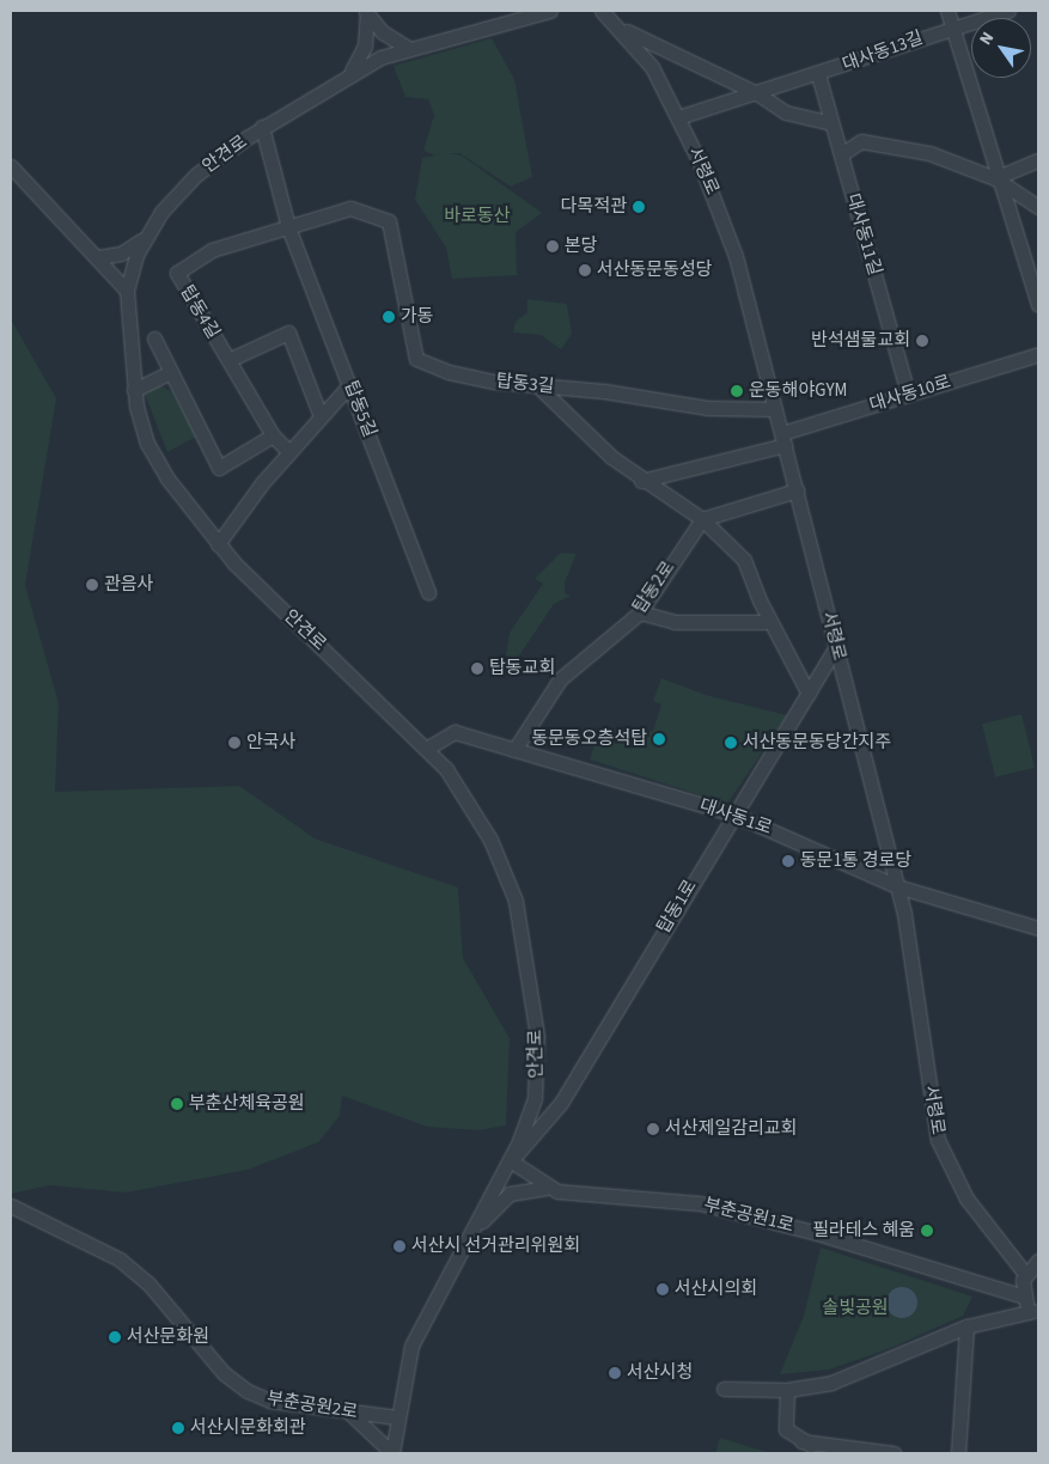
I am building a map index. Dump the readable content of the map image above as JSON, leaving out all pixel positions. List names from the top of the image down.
{
  "streets": {
    "street": [
      "대사동13길",
      "안견로",
      "서령로",
      "대사동11길",
      "탑동4길",
      "탑동3길",
      "대사동10로",
      "탑동5길",
      "탑동2로",
      "대사동1로",
      "탑동1로",
      "부춘공원1로",
      "부춘공원2로"
    ]
  },
  "crossings": [
    ["대사동13길", "서령로"],
    ["대사동13길", "대사동11길"],
    ["안견로", "탑동5길"],
    ["안견로", "대사동1로"],
    ["안견로", "탑동1로"],
    ["안견로", "부춘공원1로"],
    ["안견로", "부춘공원2로"],
    ["서령로", "탑동3길"],
    ["서령로", "대사동10로"],
    ["서령로", "대사동1로"],
    ["서령로", "탑동1로"],
    ["대사동11길", "대사동10로"],
    ["탑동4길", "탑동3길"],
    ["탑동4길", "탑동5길"],
    ["탑동3길", "탑동5길"],
    ["탑동2로", "대사동1로"],
    ["대사동1로", "탑동1로"],
    ["탑동1로", "부춘공원1로"]
  ],
  "parks": ["바로동산", "솔빛공원"],
  "places": [
    "다목적관",
    "본당",
    "서산동문동성당",
    "가동",
    "반석샘물교회",
    "운동해야GYM",
    "관음사",
    "탑동교회",
    "동문동오층석탑",
    "안국사",
    "서산동문동당간지주",
    "동문1통 경로당",
    "부춘산체육공원",
    "서산제일감리교회",
    "필라테스 혜움",
    "서산시 선거관리위원회",
    "서산시의회",
    "서산문화원",
    "서산시청",
    "서산시문화회관"
  ],
  "north": "top left"
}
